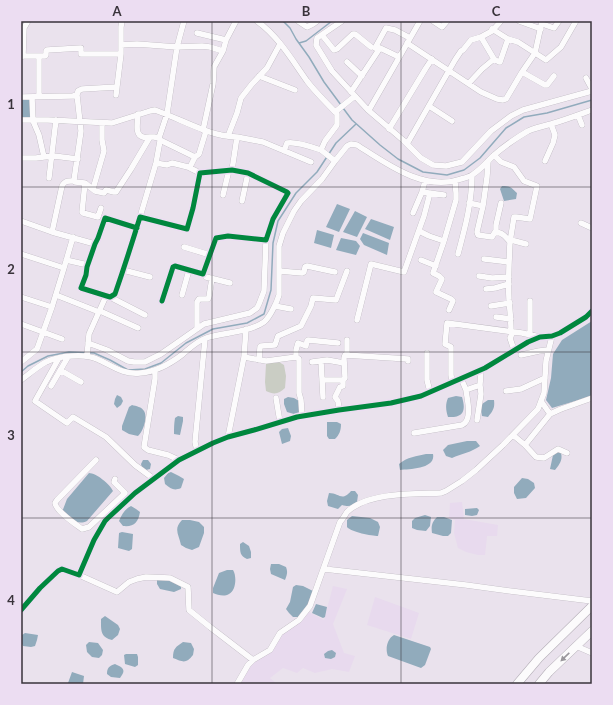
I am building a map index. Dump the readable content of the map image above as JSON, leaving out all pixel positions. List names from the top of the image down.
{
  "grid": {
    "columns": ["A", "B", "C"],
    "rows": [
      "1",
      "2",
      "3",
      "4"
    ]
  }
}
